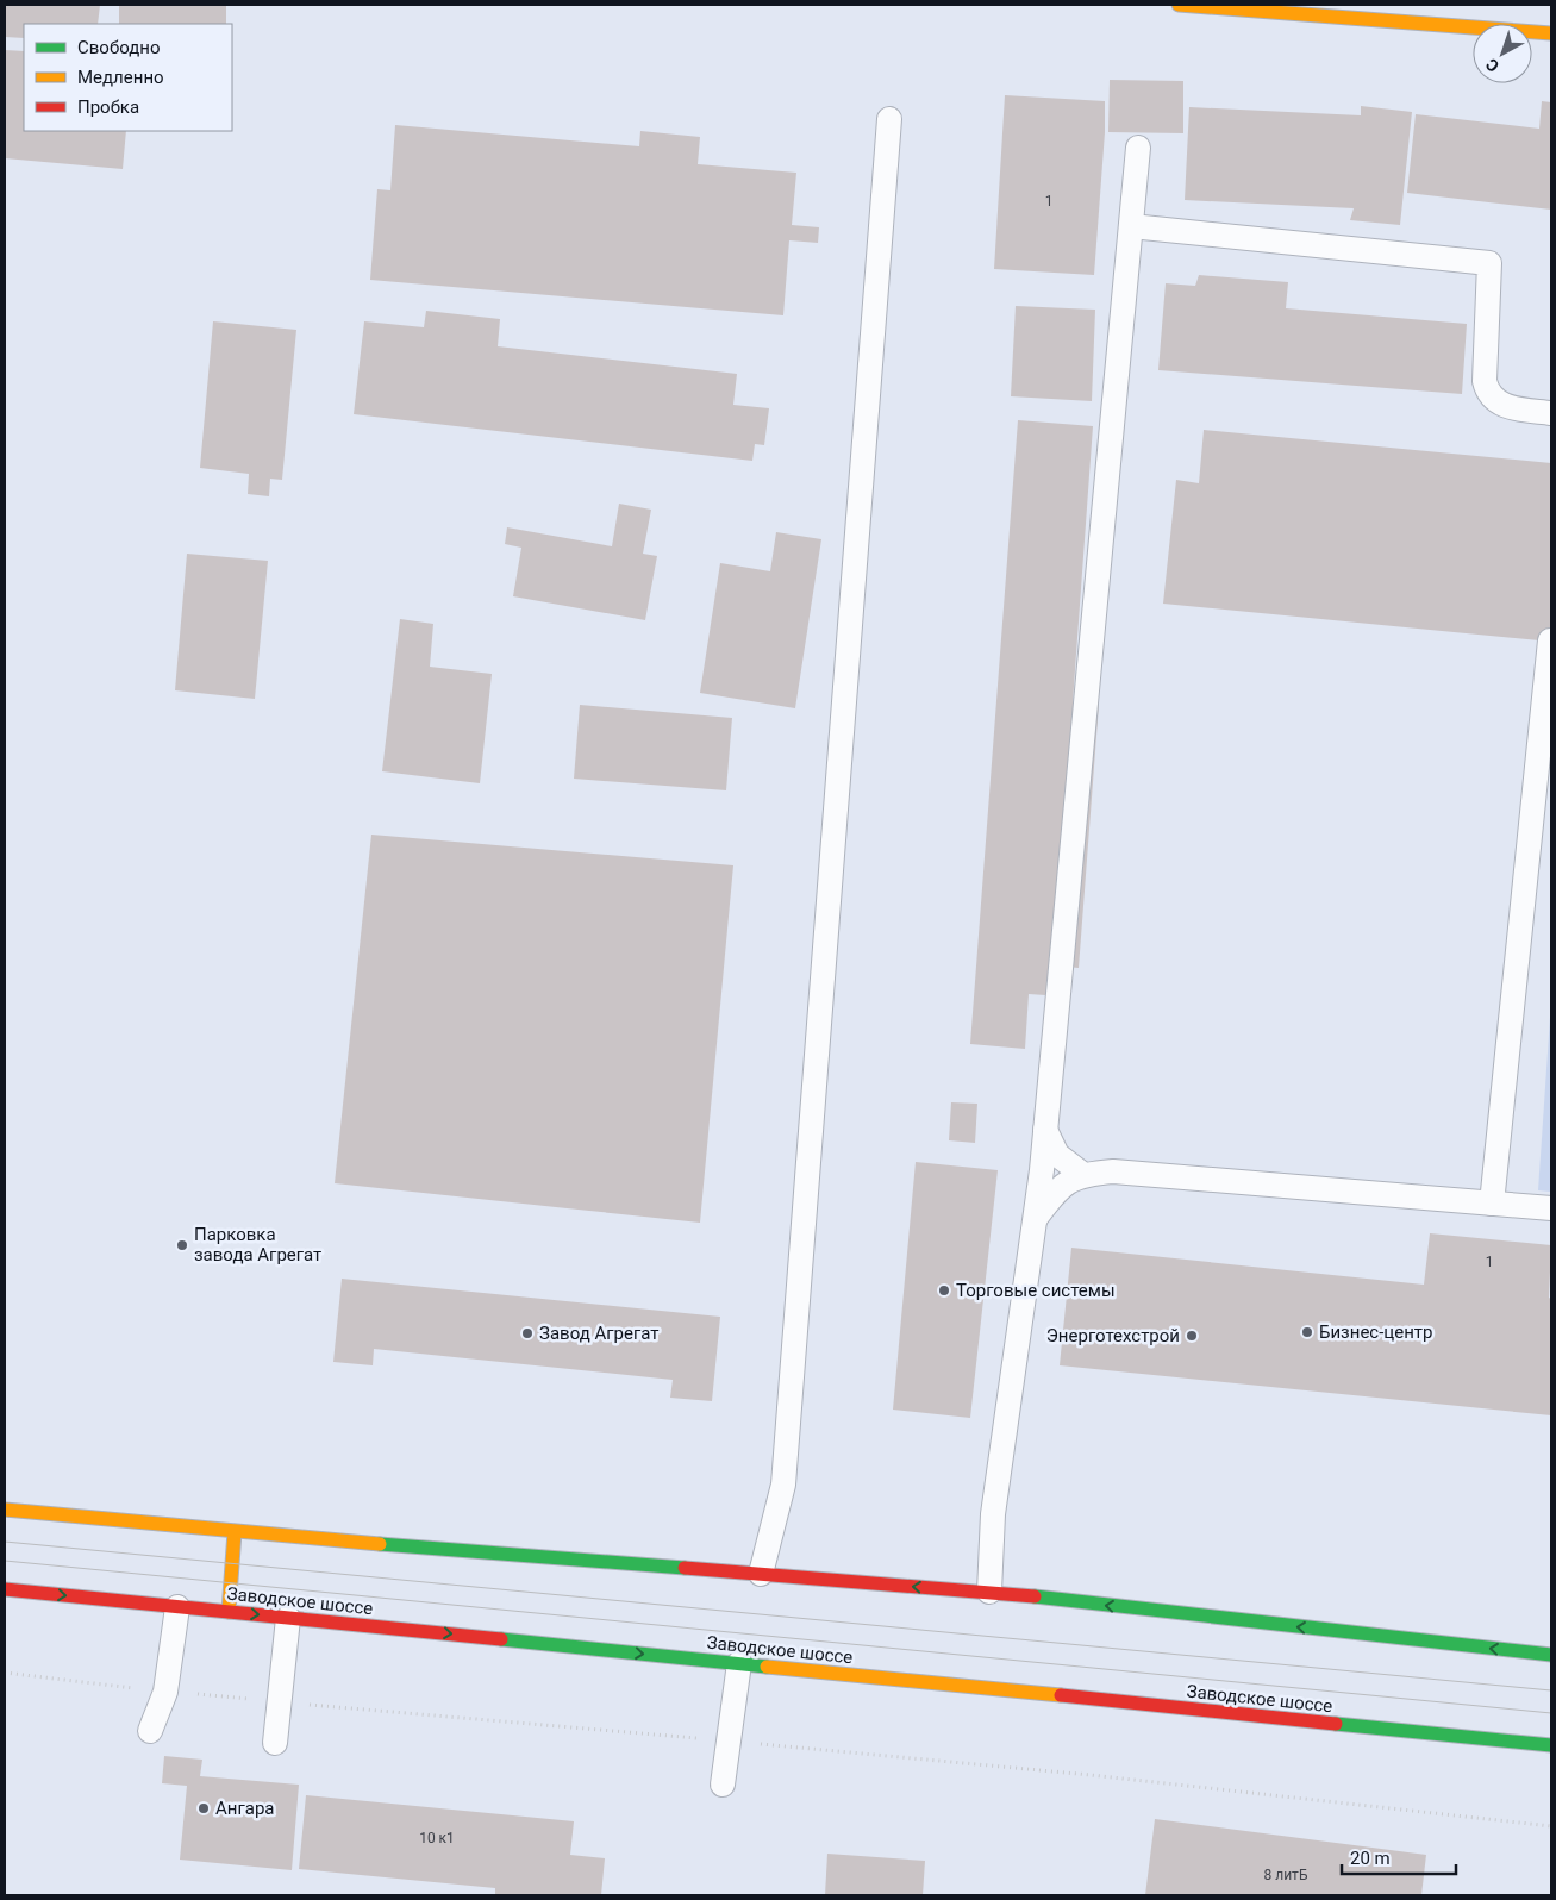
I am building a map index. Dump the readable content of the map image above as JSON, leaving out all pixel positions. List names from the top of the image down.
{
  "streets": {
    "main road": ["Заводское шоссе"]
  },
  "places": [
    "Парковка завода Агрегат",
    "Торговые системы",
    "Бизнес-центр",
    "Завод Агрегат",
    "Энерготехстрой",
    "Ангара"
  ],
  "house_numbers": [
    "1",
    "1",
    "10 к1",
    "8 литБ"
  ],
  "legend": ["Свободно", "Медленно", "Пробка"],
  "scale_bar": "20 m",
  "north": "bottom left"
}
